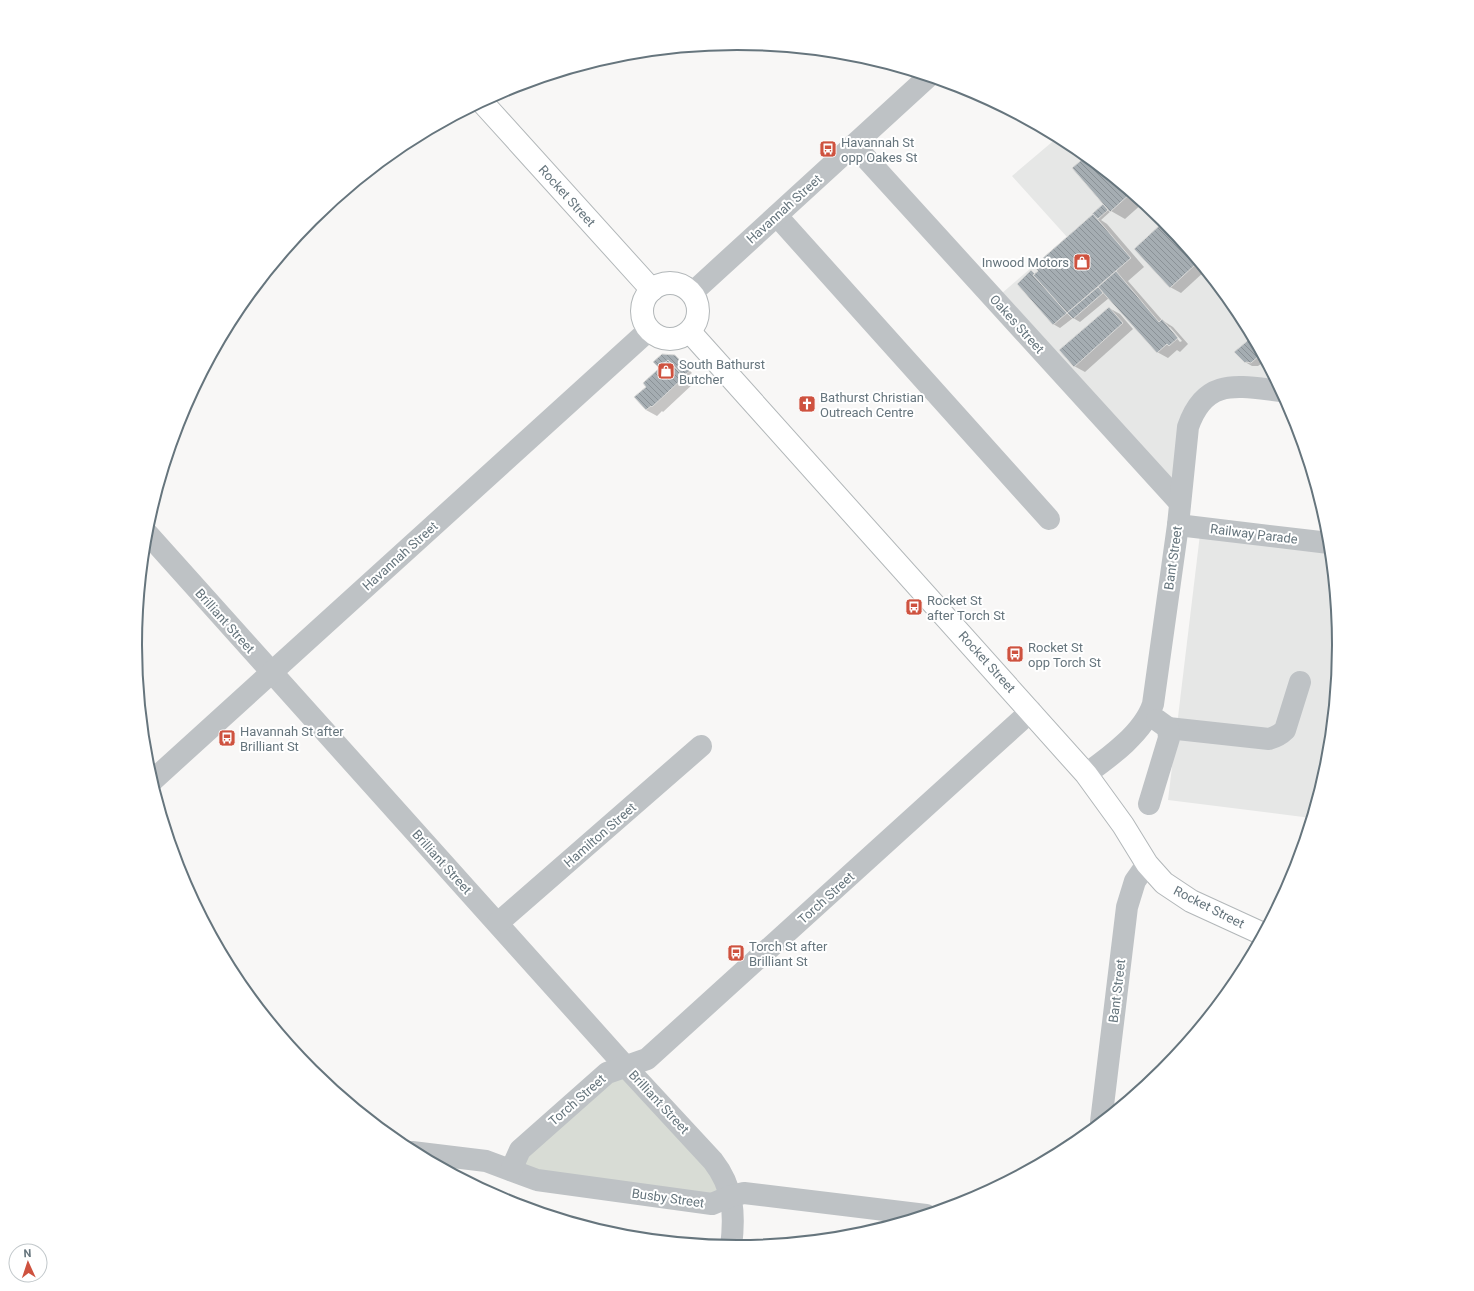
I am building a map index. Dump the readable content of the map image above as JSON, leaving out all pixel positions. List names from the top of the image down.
{
  "streets": {
    "main road": ["Rocket Street"],
    "street": [
      "Havannah Street",
      "Oakes Street",
      "Railway Parade",
      "Bant Street",
      "Brilliant Street",
      "Hamilton Street",
      "Torch Street",
      "Busby Street"
    ]
  },
  "crossings": [
    ["Rocket Street", "Havannah Street"],
    ["Rocket Street", "Bant Street"],
    ["Rocket Street", "Torch Street"],
    ["Havannah Street", "Oakes Street"],
    ["Havannah Street", "Brilliant Street"],
    ["Oakes Street", "Bant Street"],
    ["Railway Parade", "Bant Street"],
    ["Brilliant Street", "Hamilton Street"],
    ["Brilliant Street", "Torch Street"],
    ["Brilliant Street", "Busby Street"],
    ["Torch Street", "Busby Street"]
  ],
  "places": {
    "bus stop": [
      "Havannah St opp Oakes St",
      "Rocket St after Torch St",
      "Rocket St opp Torch St",
      "Havannah St after Brilliant St",
      "Torch St after Brilliant St"
    ],
    "shop": ["Inwood Motors", "South Bathurst Butcher"],
    "church": ["Bathurst Christian Outreach Centre"]
  },
  "north": "top"
}
